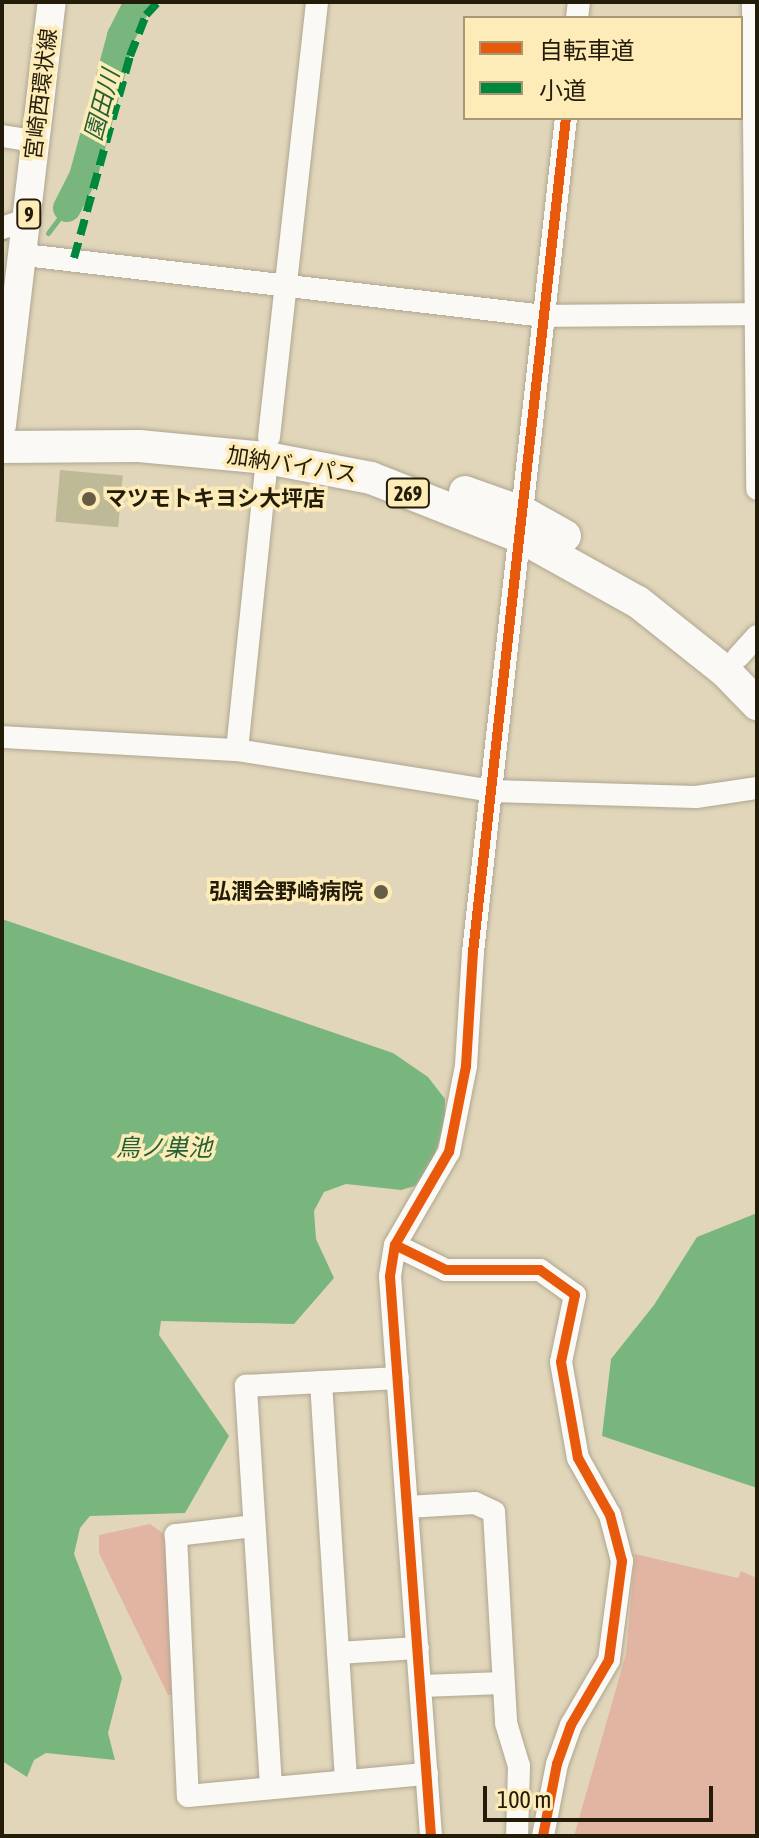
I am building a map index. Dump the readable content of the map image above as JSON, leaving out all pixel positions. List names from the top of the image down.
{
  "streets": {
    "highway": ["加納バイパス", "269"],
    "main road": ["宮崎西環状線", "9"]
  },
  "crossings": [
    ["宮崎西環状線", "加納バイパス"]
  ],
  "water": ["園田川", "鳥ノ巣池"],
  "places": ["マツモトキヨシ大坪店", "弘潤会野崎病院"],
  "legend": ["自転車道", "小道"],
  "scale_bar": "100 m"
}
